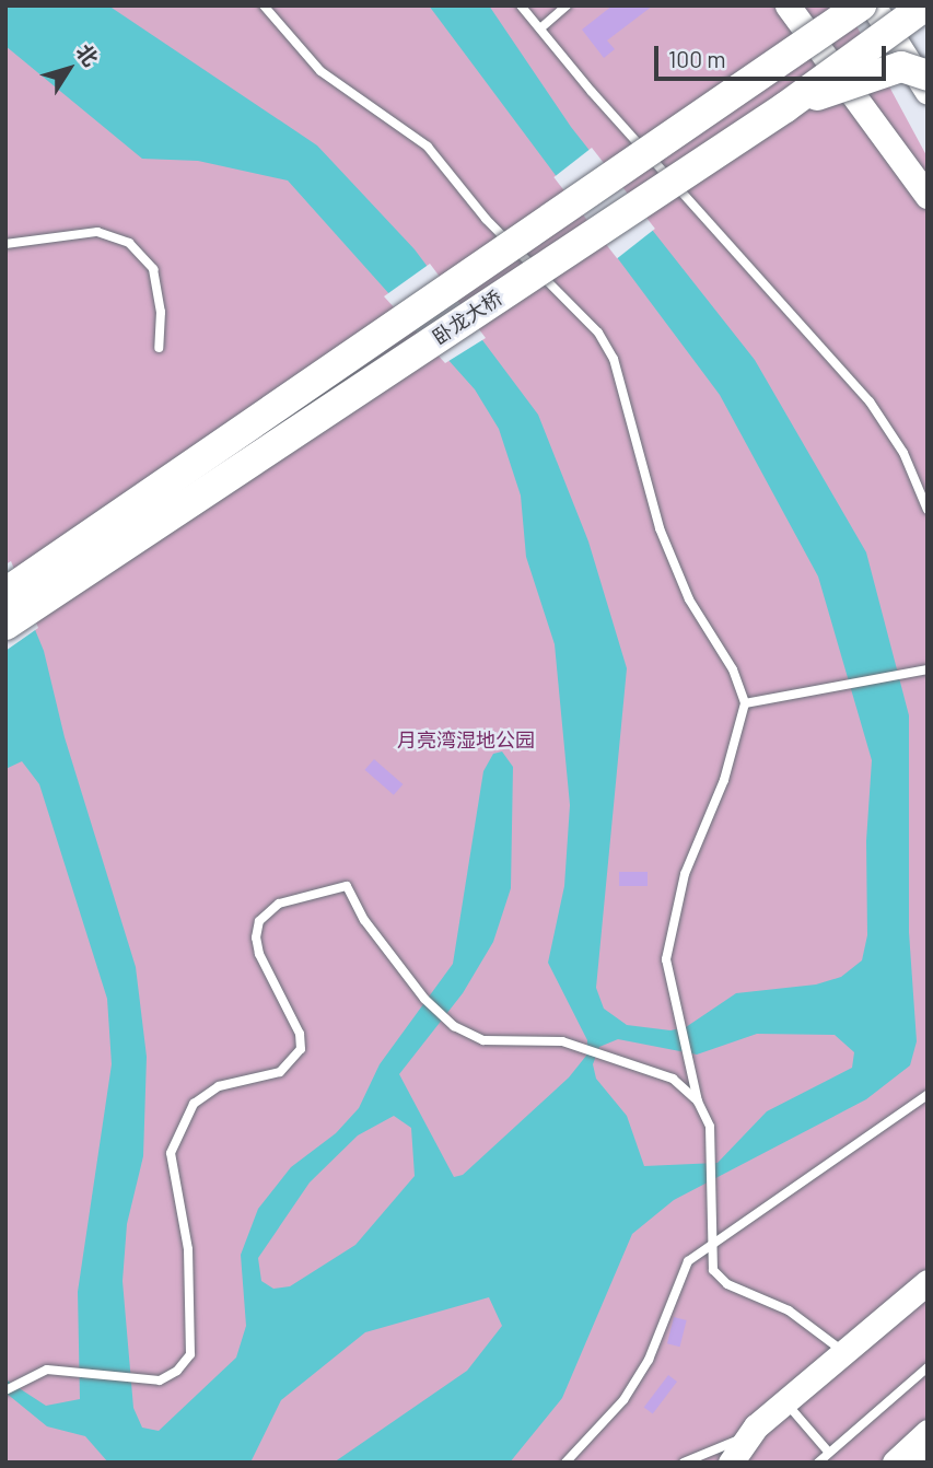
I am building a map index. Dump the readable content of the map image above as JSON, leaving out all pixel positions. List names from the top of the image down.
{
  "streets": {
    "highway": ["卧龙大桥"]
  },
  "parks": ["月亮湾湿地公园"],
  "scale_bar": "100 m",
  "north": "top right"
}
